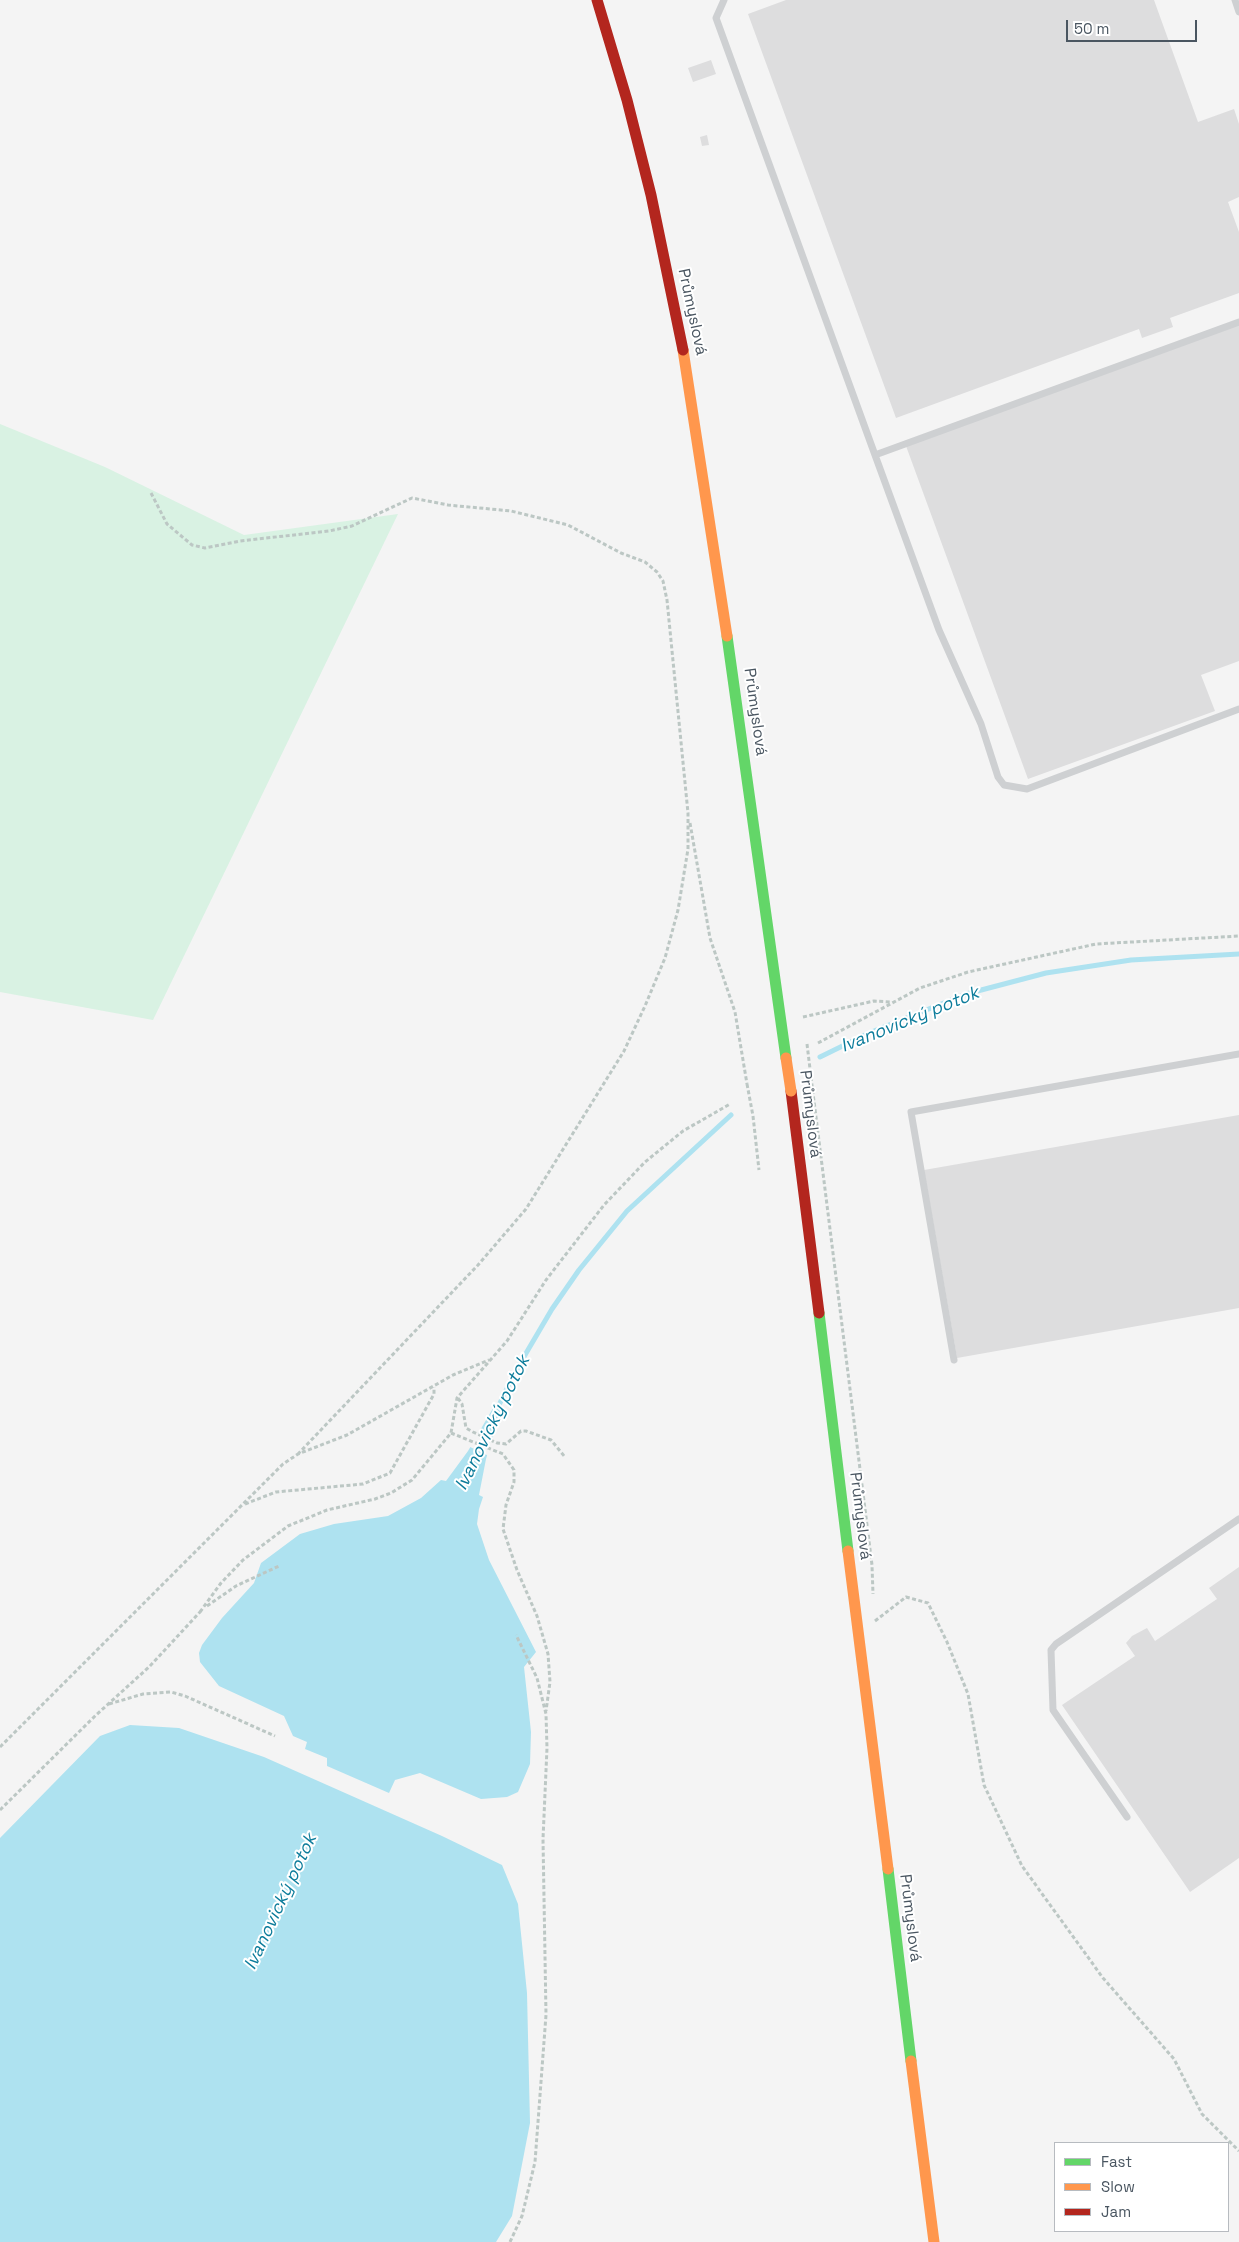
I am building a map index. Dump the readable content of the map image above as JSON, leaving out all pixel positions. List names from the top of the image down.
{
  "streets": {
    "street": ["Průmyslová"]
  },
  "water": ["Ivanovický potok"],
  "legend": ["Fast", "Slow", "Jam"],
  "scale_bar": "50 m"
}
